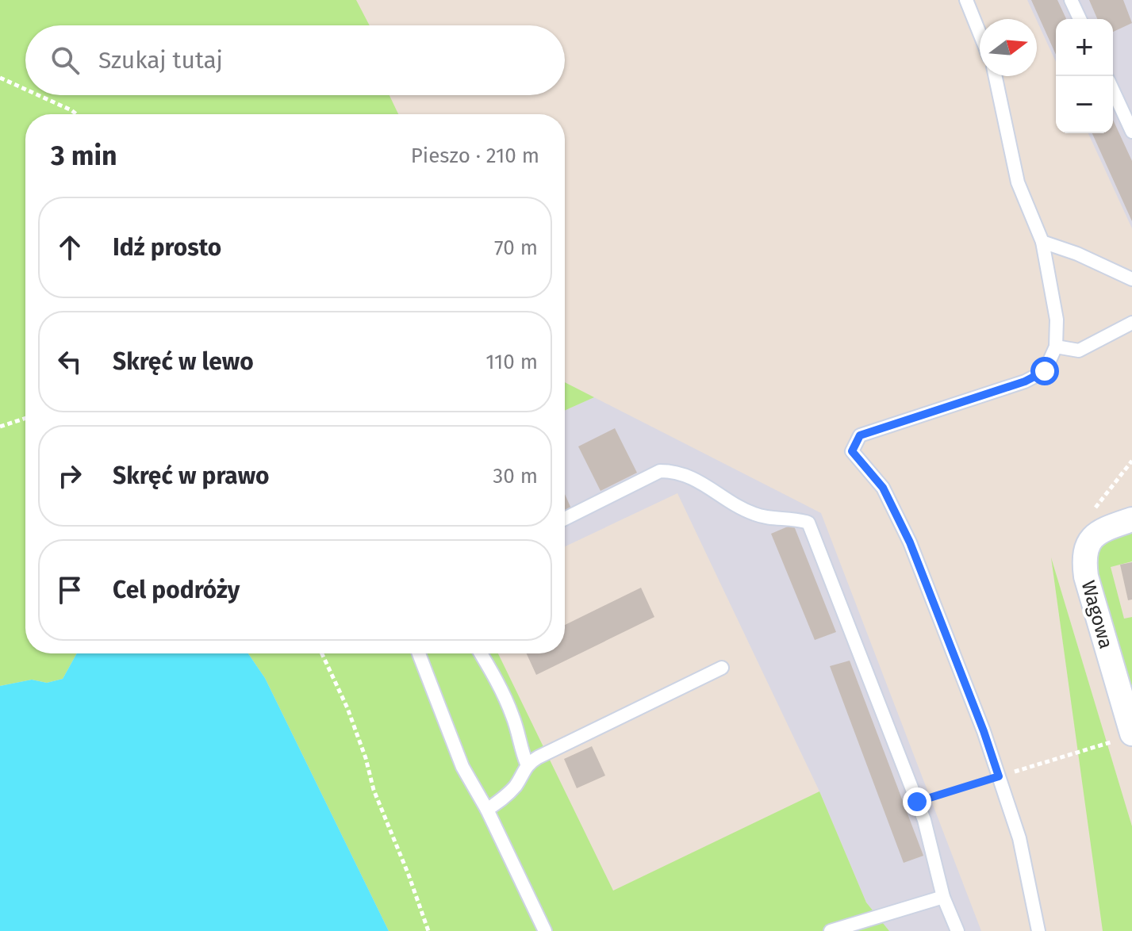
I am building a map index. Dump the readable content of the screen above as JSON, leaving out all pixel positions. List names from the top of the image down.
{
  "streets": {
    "street": ["Wagowa"]
  },
  "north": "right",
  "page": {
    "map_buttons": ["+", "−"],
    "search": "Szukaj tutaj",
    "heading": ["3 min", "Pieszo · 210 m"],
    "list": [
      ["Idź prosto", "70 m"],
      ["Skręć w lewo", "110 m"],
      ["Skręć w prawo", "30 m"],
      "Cel podróży"
    ]
  }
}
